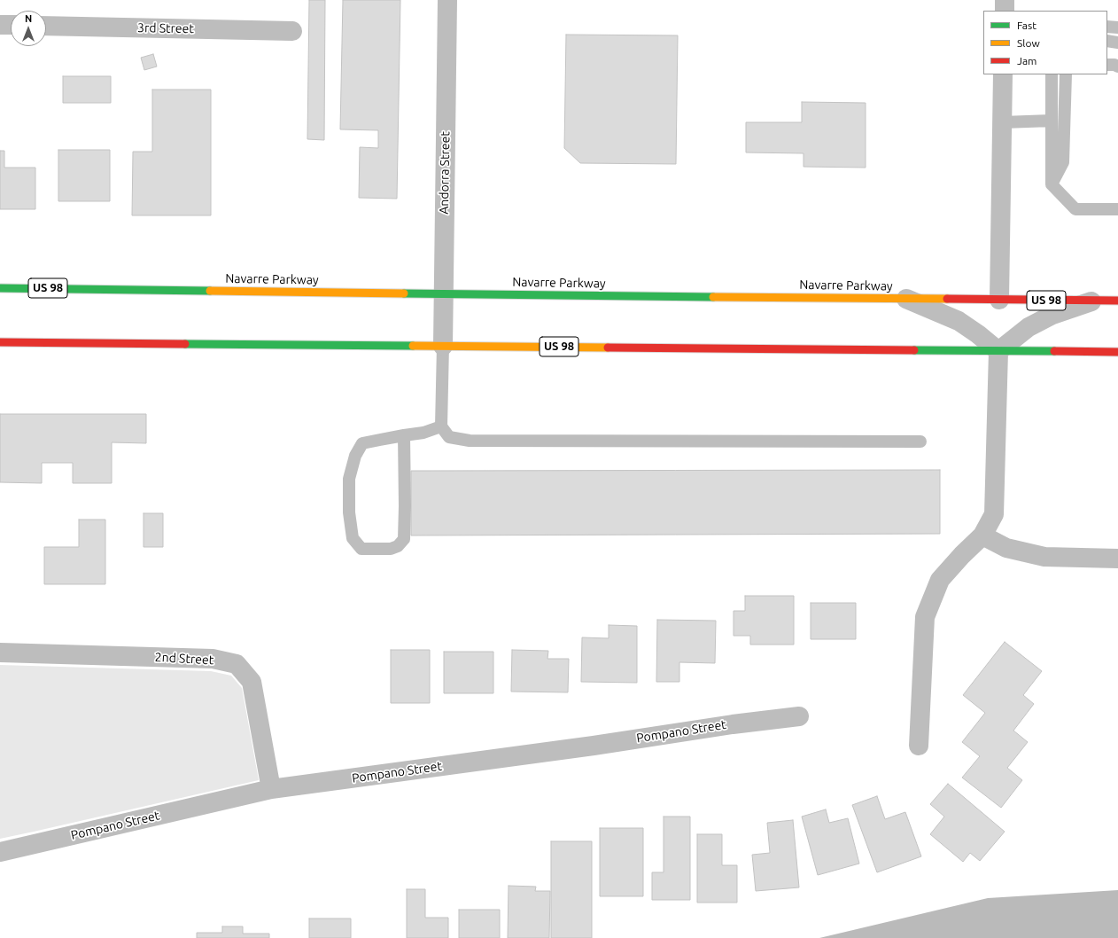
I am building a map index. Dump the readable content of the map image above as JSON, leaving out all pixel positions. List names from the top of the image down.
{
  "streets": {
    "highway": ["Navarre Parkway", "US 98"],
    "street": [
      "3rd Street",
      "Andorra Street",
      "2nd Street",
      "Pompano Street"
    ]
  },
  "crossings": [
    ["Andorra Street", "Navarre Parkway"],
    ["Andorra Street", "US 98"],
    ["2nd Street", "Pompano Street"]
  ],
  "legend": ["Fast", "Slow", "Jam"],
  "north": "top"
}
